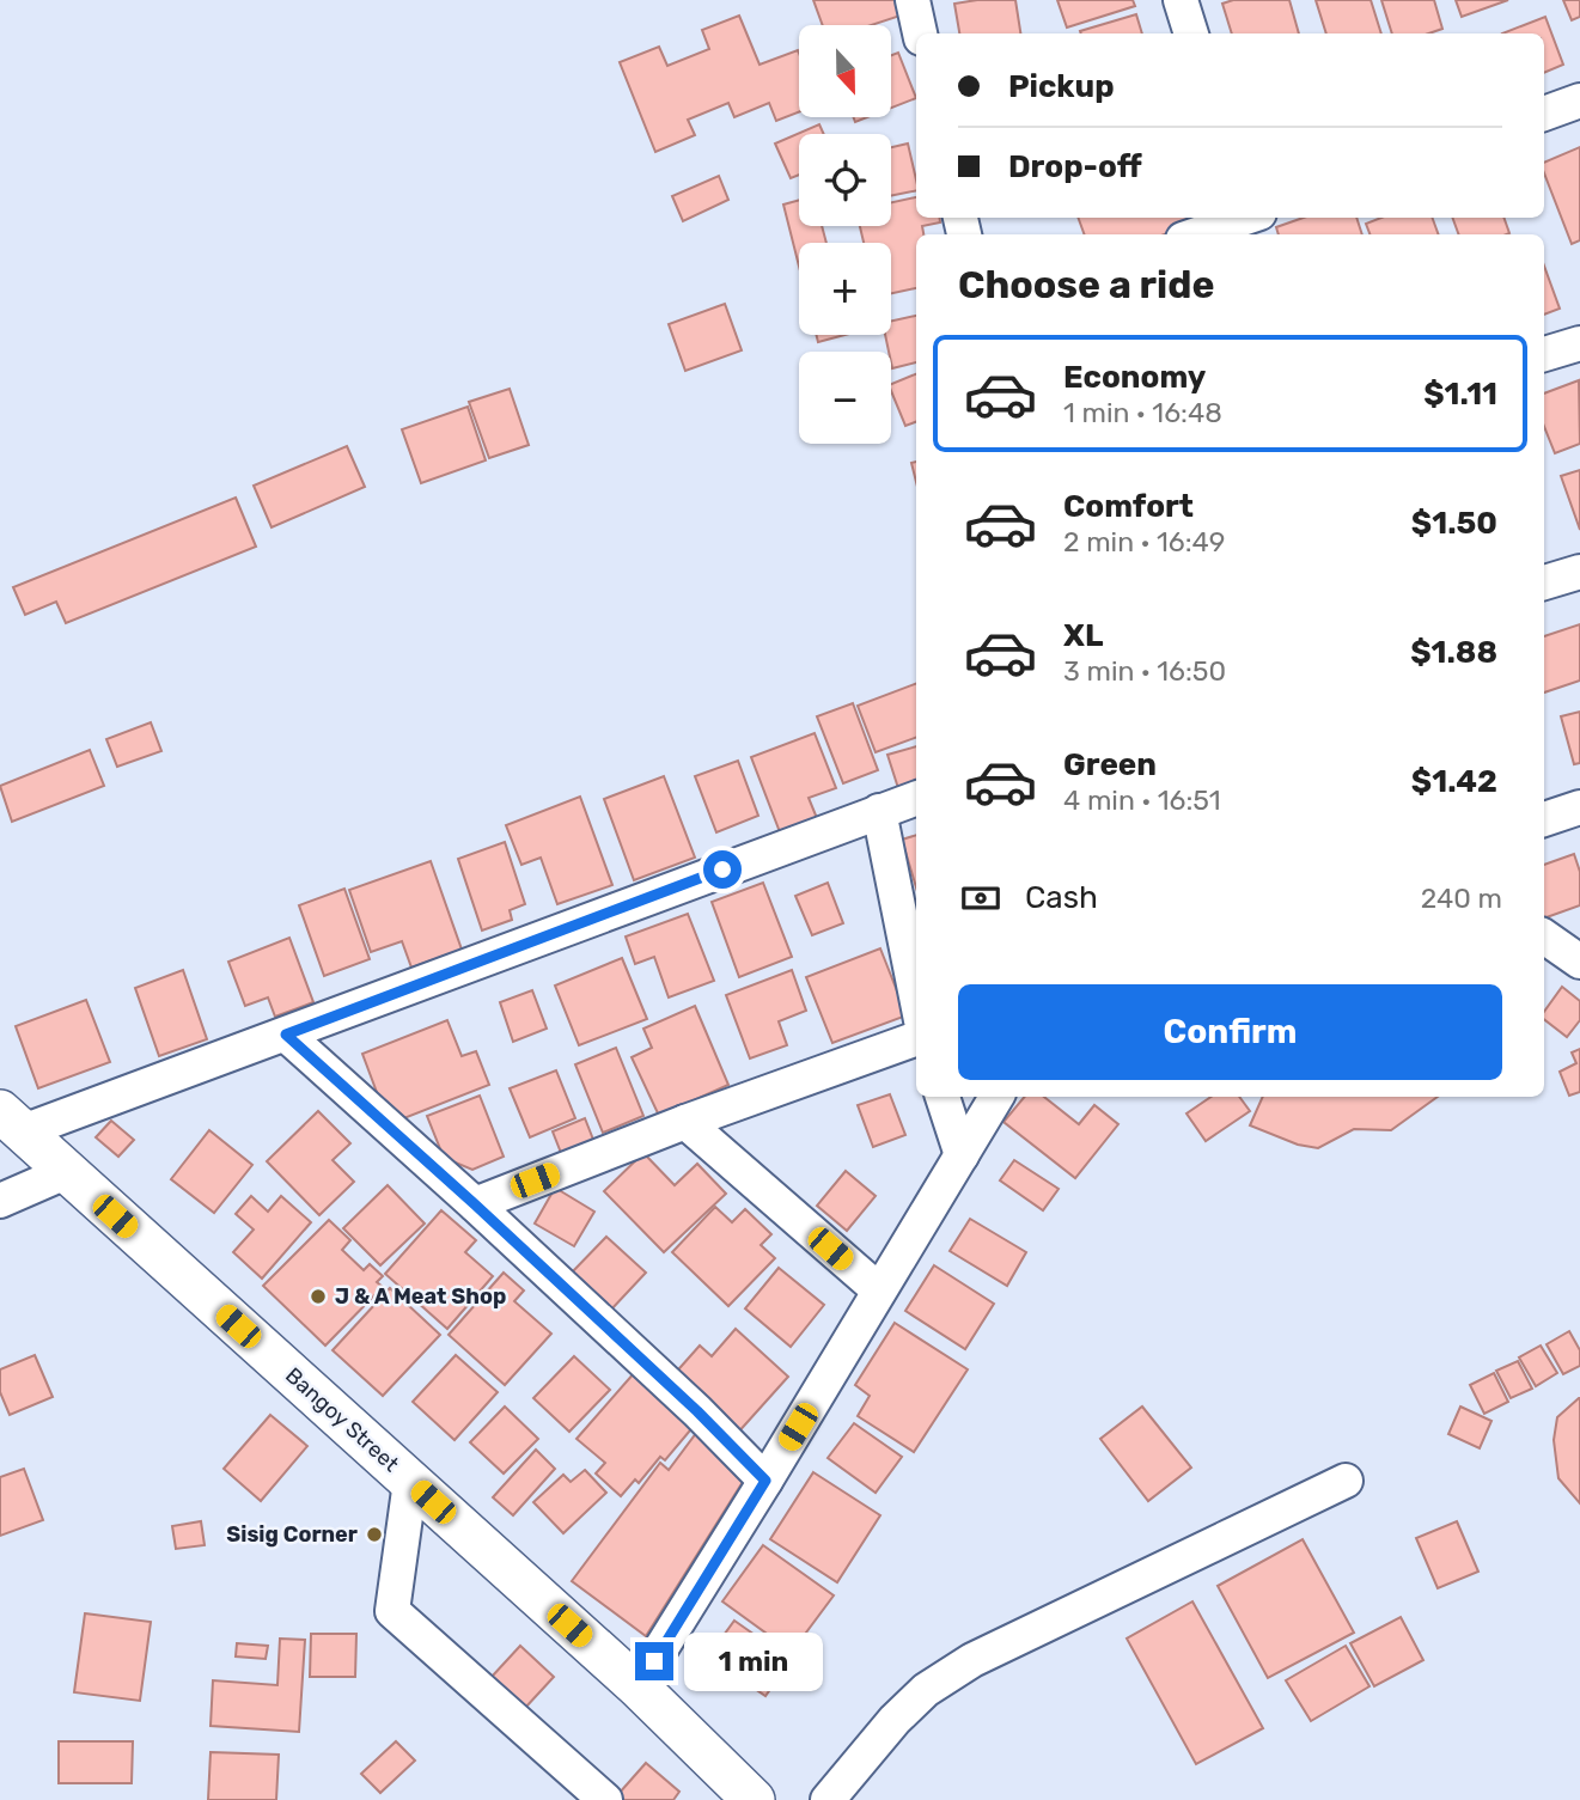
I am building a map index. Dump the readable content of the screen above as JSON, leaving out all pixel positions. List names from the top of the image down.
{
  "streets": {
    "street": ["Bangoy Street"]
  },
  "places": ["J & A Meat Shop", "Sisig Corner"],
  "north": "bottom",
  "page": {
    "map_buttons": ["+", "−"],
    "banner": ["Pickup", "Drop-off"],
    "heading": "Choose a ride",
    "list": [
      {
        "name": "Economy",
        "note": "1 min · 16:48",
        "value": "$1.11"
      },
      {
        "name": "Comfort",
        "note": "2 min · 16:49",
        "value": "$1.50"
      },
      {
        "name": "XL",
        "note": "3 min · 16:50",
        "value": "$1.88"
      },
      {
        "name": "Green",
        "note": "4 min · 16:51",
        "value": "$1.42"
      }
    ],
    "pay": ["Cash", "240 m"],
    "buttons": "Confirm",
    "bubble": "1 min"
  }
}
